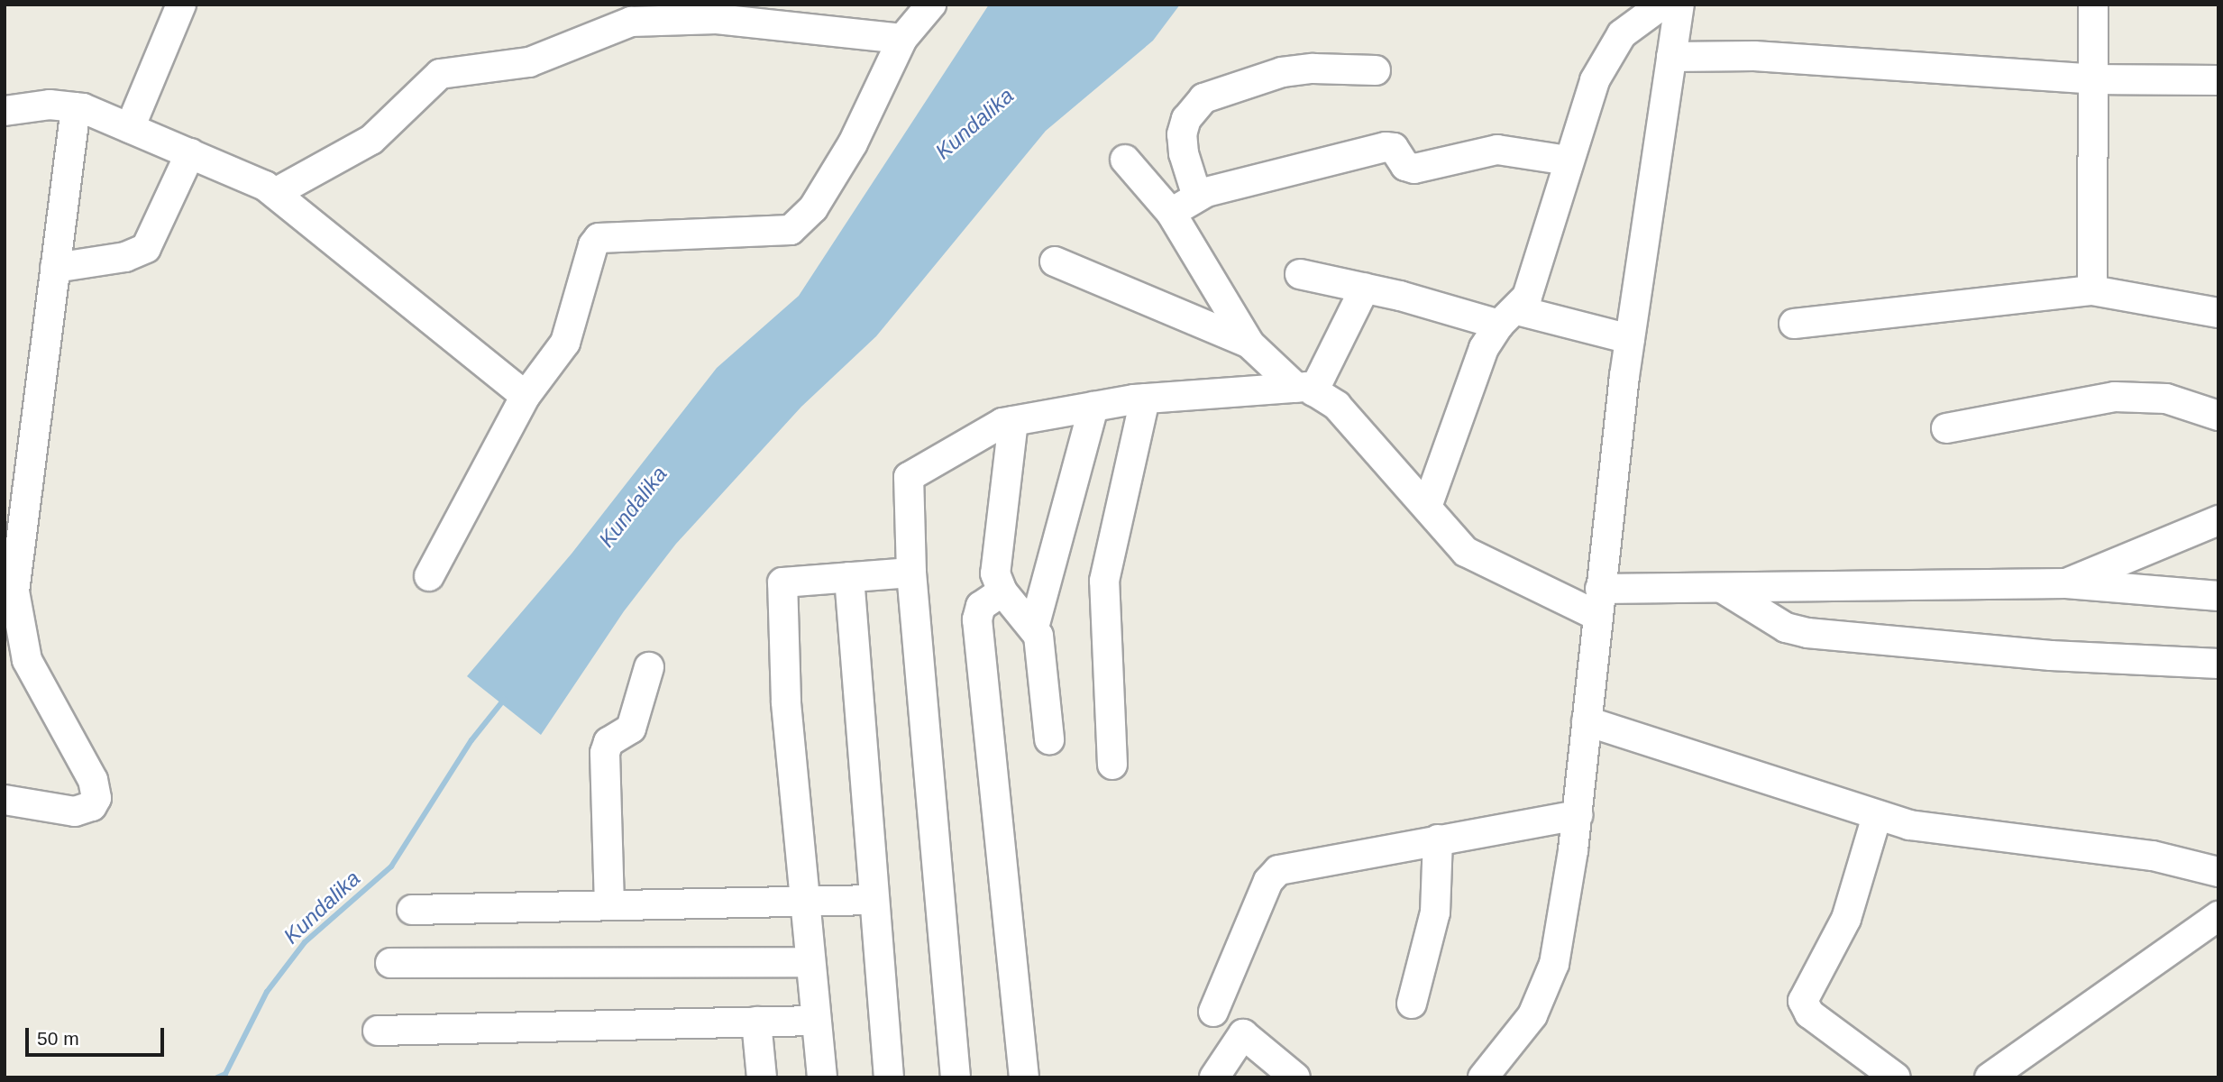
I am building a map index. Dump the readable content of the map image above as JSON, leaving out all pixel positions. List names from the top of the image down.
{
  "water": ["Kundalika"],
  "scale_bar": "50 m"
}
